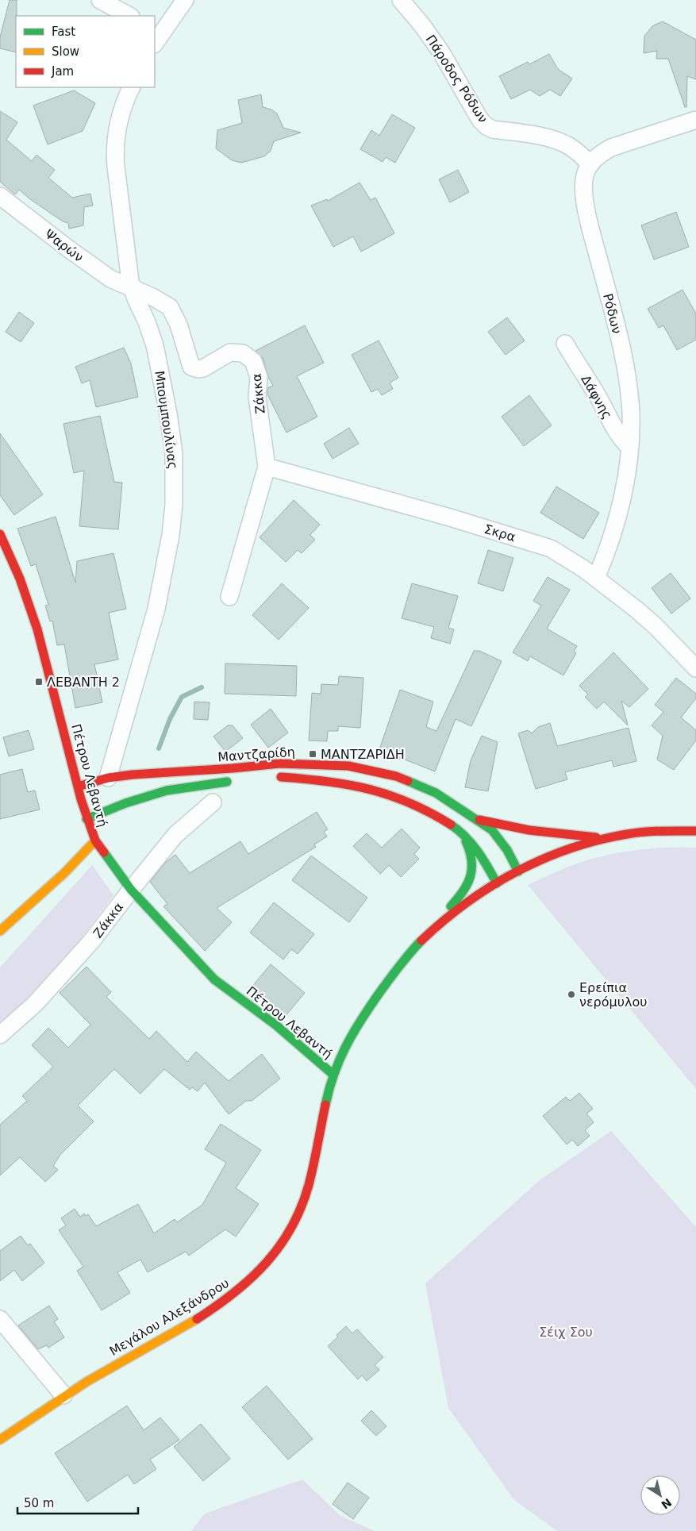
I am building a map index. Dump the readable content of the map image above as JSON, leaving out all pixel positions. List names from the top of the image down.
{
  "streets": {
    "street": [
      "Πάροδος Ρόδων",
      "Ψαρών",
      "Ρόδων",
      "Ζάκκα",
      "Δάφνης",
      "Μπουμπουλίνας",
      "Σκρα",
      "Μαντζαρίδη",
      "Πέτρου Λεβαντή",
      "Μεγάλου Αλεξάνδρου"
    ]
  },
  "crossings": [
    ["Πάροδος Ρόδων", "Ρόδων"],
    ["Ψαρών", "Ζάκκα"],
    ["Ψαρών", "Μπουμπουλίνας"],
    ["Ρόδων", "Δάφνης"],
    ["Ρόδων", "Σκρα"],
    ["Ζάκκα", "Μπουμπουλίνας"],
    ["Ζάκκα", "Σκρα"],
    ["Ζάκκα", "Πέτρου Λεβαντή"],
    ["Μπουμπουλίνας", "Μαντζαρίδη"],
    ["Μαντζαρίδη", "Πέτρου Λεβαντή"],
    ["Μαντζαρίδη", "Μεγάλου Αλεξάνδρου"],
    ["Πέτρου Λεβαντή", "Μεγάλου Αλεξάνδρου"]
  ],
  "parks": ["Σέιχ Σου"],
  "places": {
    "transit": ["ΛΕΒΑΝΤΗ 2", "ΜΑΝΤΖΑΡΙΔΗ"],
    "other": ["Ερείπια νερόμυλου"]
  },
  "legend": ["Fast", "Slow", "Jam"],
  "scale_bar": "50 m",
  "north": "bottom right"
}
